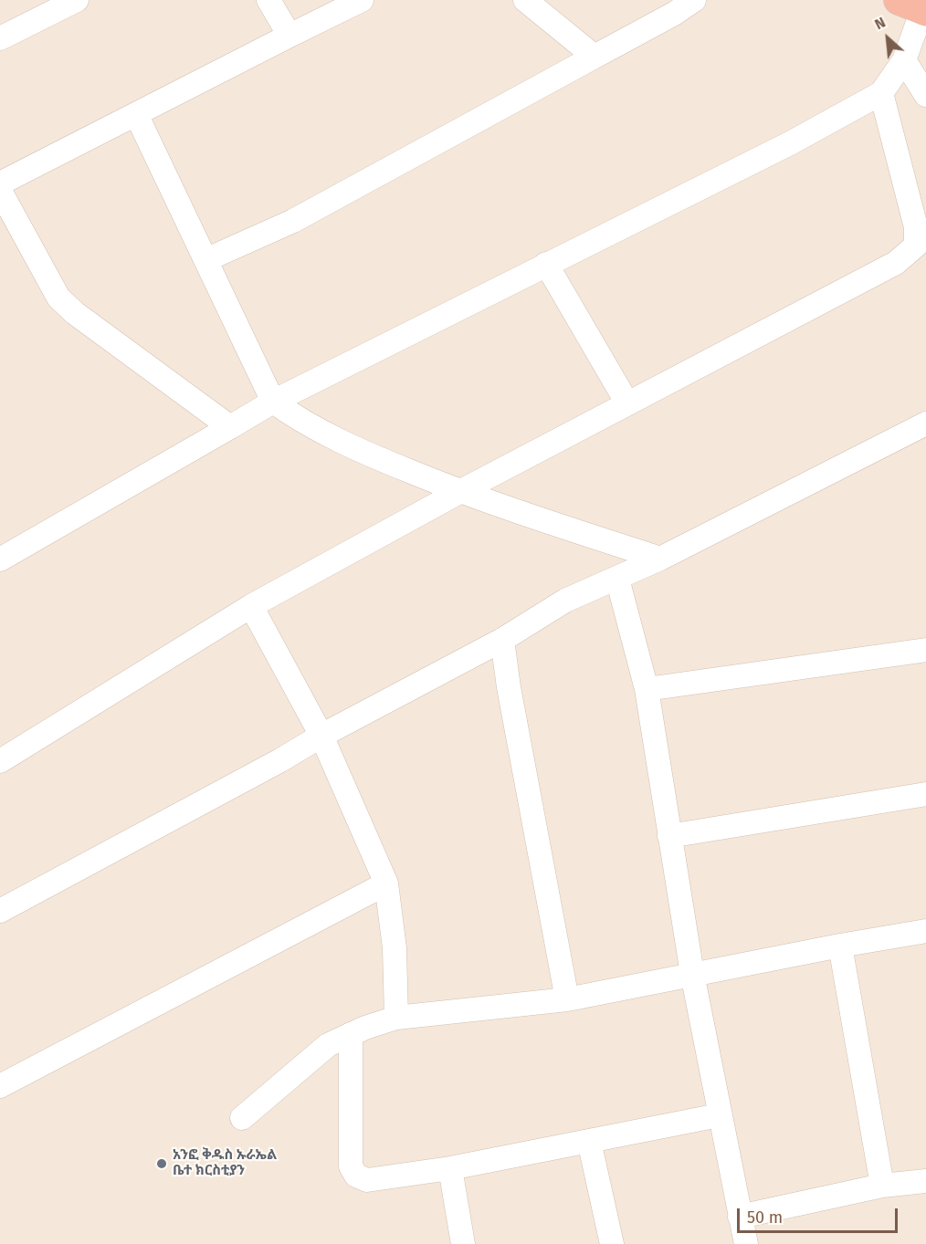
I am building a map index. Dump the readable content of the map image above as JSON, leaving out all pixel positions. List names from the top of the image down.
{
  "places": ["አንፎ ቅዱስ ኡራኤል ቤተ ክርስቲያን"],
  "scale_bar": "50 m",
  "north": "top left"
}
